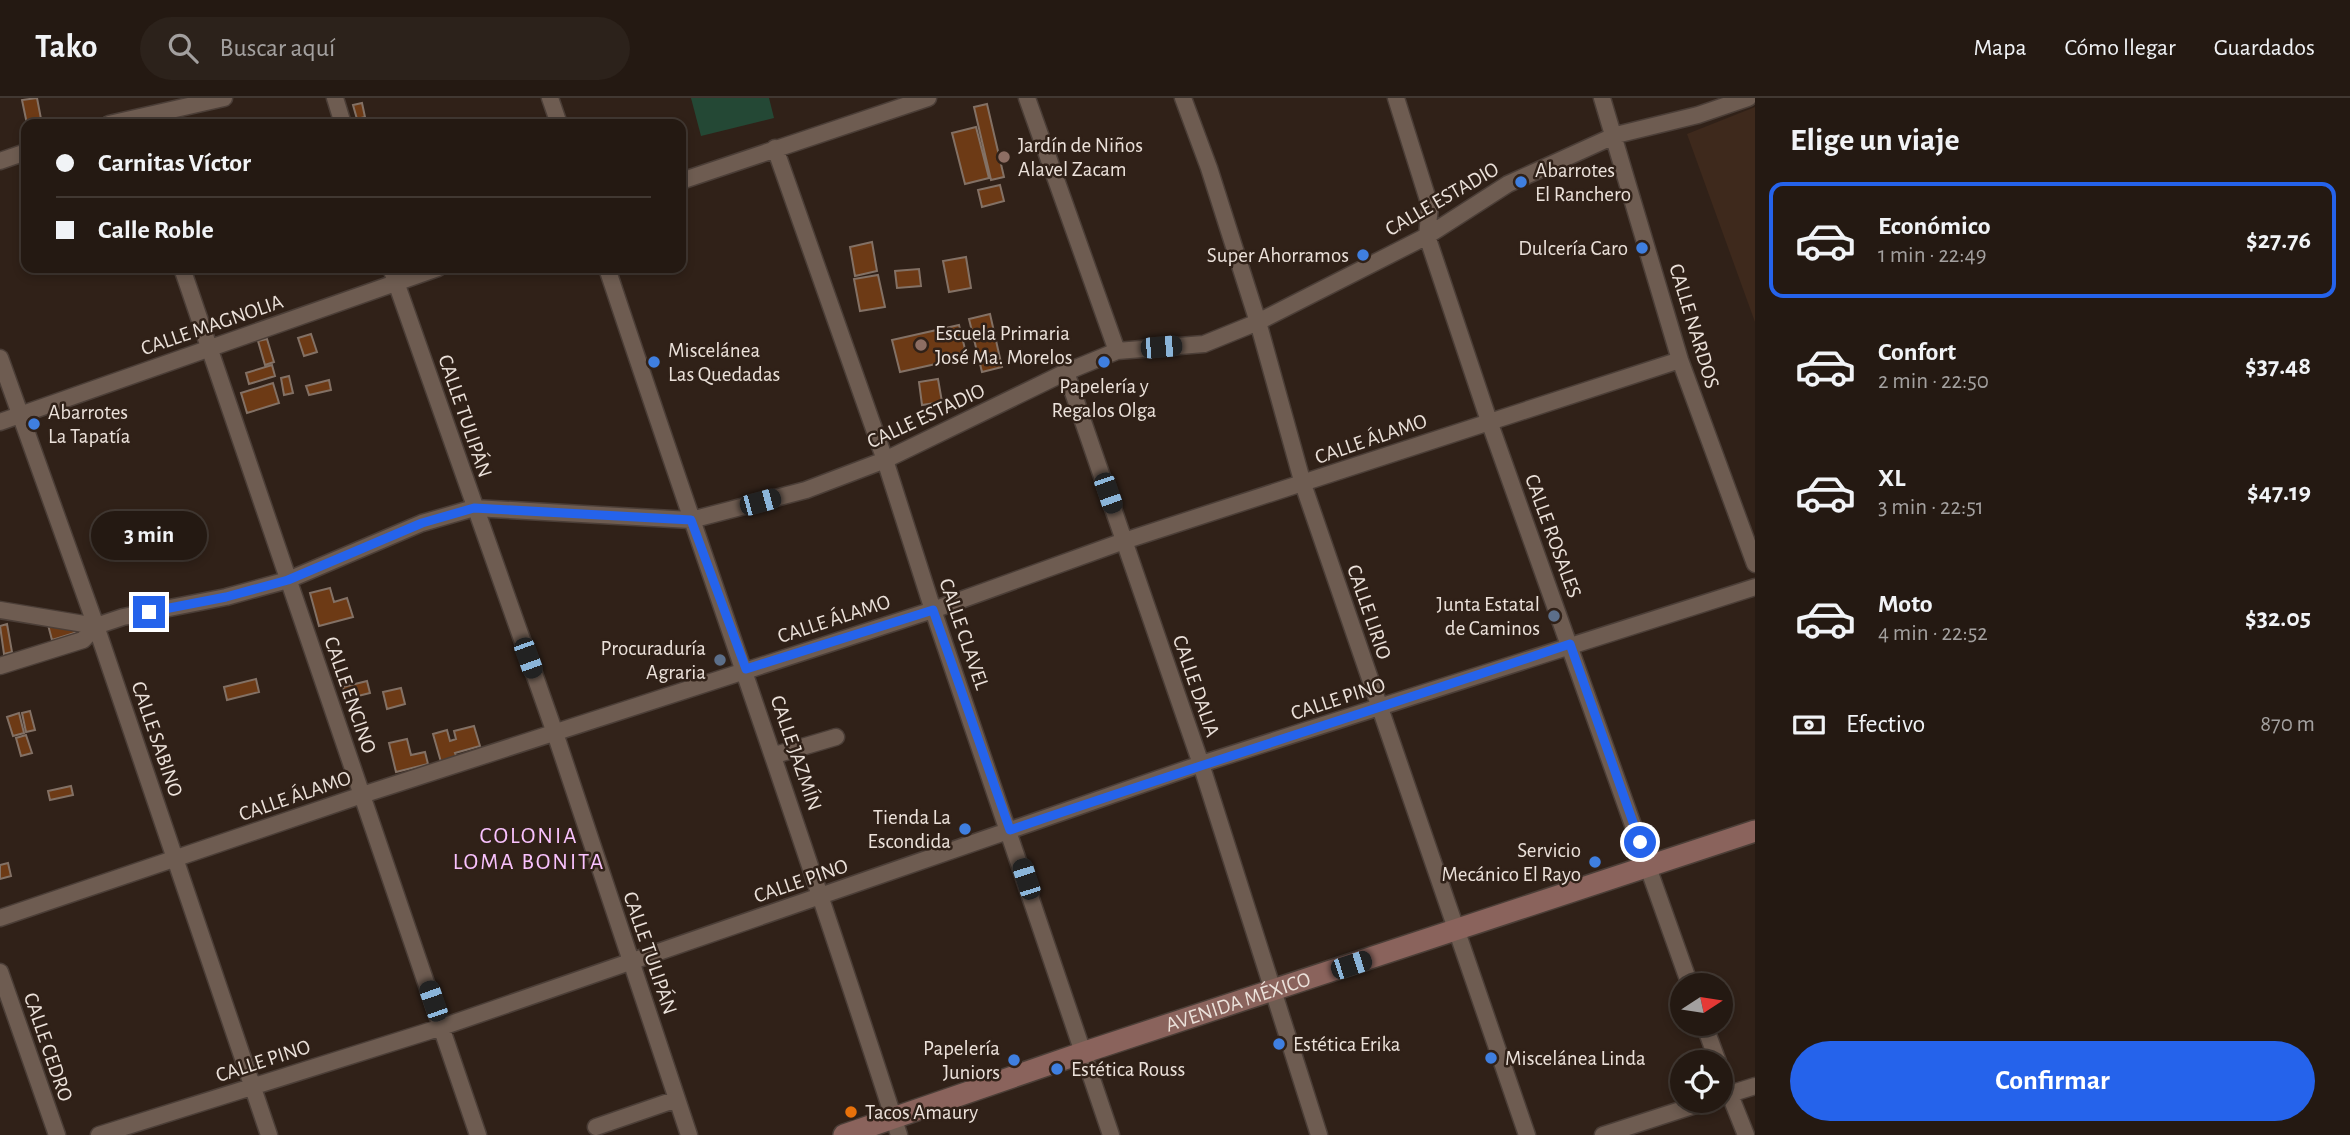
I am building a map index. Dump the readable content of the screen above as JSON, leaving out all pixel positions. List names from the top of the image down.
{
  "streets": {
    "street": [
      "CALLE ESTADIO",
      "CALLE MAGNOLIA",
      "CALLE NARDOS",
      "CALLE TULIPÁN",
      "CALLE ÁLAMO",
      "CALLE ROSALES",
      "CALLE LIRIO",
      "CALLE CLAVEL",
      "CALLE DALIA",
      "CALLE ENCINO",
      "CALLE PINO",
      "CALLE SABINO",
      "CALLE JAZMÍN",
      "AVENIDA MÉXICO",
      "CALLE CEDRO"
    ]
  },
  "crossings": [
    ["CALLE ESTADIO", "CALLE NARDOS"],
    ["CALLE ESTADIO", "CALLE TULIPÁN"],
    ["CALLE ESTADIO", "CALLE ROSALES"],
    ["CALLE ESTADIO", "CALLE LIRIO"],
    ["CALLE ESTADIO", "CALLE CLAVEL"],
    ["CALLE ESTADIO", "CALLE DALIA"],
    ["CALLE ESTADIO", "CALLE ENCINO"],
    ["CALLE ESTADIO", "CALLE SABINO"],
    ["CALLE ESTADIO", "CALLE JAZMÍN"],
    ["CALLE MAGNOLIA", "CALLE TULIPÁN"],
    ["CALLE MAGNOLIA", "CALLE ENCINO"],
    ["CALLE MAGNOLIA", "CALLE SABINO"],
    ["CALLE NARDOS", "CALLE ÁLAMO"],
    ["CALLE TULIPÁN", "CALLE ÁLAMO"],
    ["CALLE TULIPÁN", "CALLE PINO"],
    ["CALLE ÁLAMO", "CALLE ROSALES"],
    ["CALLE ÁLAMO", "CALLE LIRIO"],
    ["CALLE ÁLAMO", "CALLE CLAVEL"],
    ["CALLE ÁLAMO", "CALLE DALIA"],
    ["CALLE ÁLAMO", "CALLE ENCINO"],
    ["CALLE ÁLAMO", "CALLE SABINO"],
    ["CALLE ÁLAMO", "CALLE JAZMÍN"],
    ["CALLE ROSALES", "CALLE PINO"],
    ["CALLE ROSALES", "AVENIDA MÉXICO"],
    ["CALLE LIRIO", "CALLE PINO"],
    ["CALLE LIRIO", "AVENIDA MÉXICO"],
    ["CALLE CLAVEL", "CALLE PINO"],
    ["CALLE CLAVEL", "AVENIDA MÉXICO"],
    ["CALLE DALIA", "CALLE PINO"],
    ["CALLE DALIA", "AVENIDA MÉXICO"],
    ["CALLE ENCINO", "CALLE PINO"],
    ["CALLE PINO", "CALLE SABINO"],
    ["CALLE PINO", "CALLE JAZMÍN"],
    ["CALLE JAZMÍN", "AVENIDA MÉXICO"]
  ],
  "districts": ["COLONIA LOMA BONITA"],
  "places": [
    "Jardín de Niños Alavel Zacam",
    "Abarrotes El Ranchero",
    "Dulcería Caro",
    "Super Ahorramos",
    "Escuela Primaria José Ma. Morelos",
    "Miscelánea Las Quedadas",
    "Papelería y Regalos Olga",
    "Abarrotes La Tapatía",
    "Junta Estatal de Caminos",
    "Procuraduría Agraria",
    "Tienda La Escondida",
    "Servicio Mecánico El Rayo",
    "Estética Erika",
    "Miscelánea Linda",
    "Papelería Juniors",
    "Estética Rouss",
    "Tacos Amaury"
  ],
  "north": "right",
  "page": {
    "header": "Tako",
    "search": "Buscar aquí",
    "nav": ["Mapa", "Cómo llegar", "Guardados"],
    "heading": "Elige un viaje",
    "banner": ["Carnitas Víctor", "Calle Roble"],
    "list": [
      {
        "name": "Económico",
        "note": "1 min · 22:49",
        "value": "$27.76"
      },
      {
        "name": "Confort",
        "note": "2 min · 22:50",
        "value": "$37.48"
      },
      {
        "name": "XL",
        "note": "3 min · 22:51",
        "value": "$47.19"
      },
      {
        "name": "Moto",
        "note": "4 min · 22:52",
        "value": "$32.05"
      }
    ],
    "bubble": "3 min",
    "pay": ["Efectivo", "870 m"],
    "buttons": "Confirmar"
  }
}
